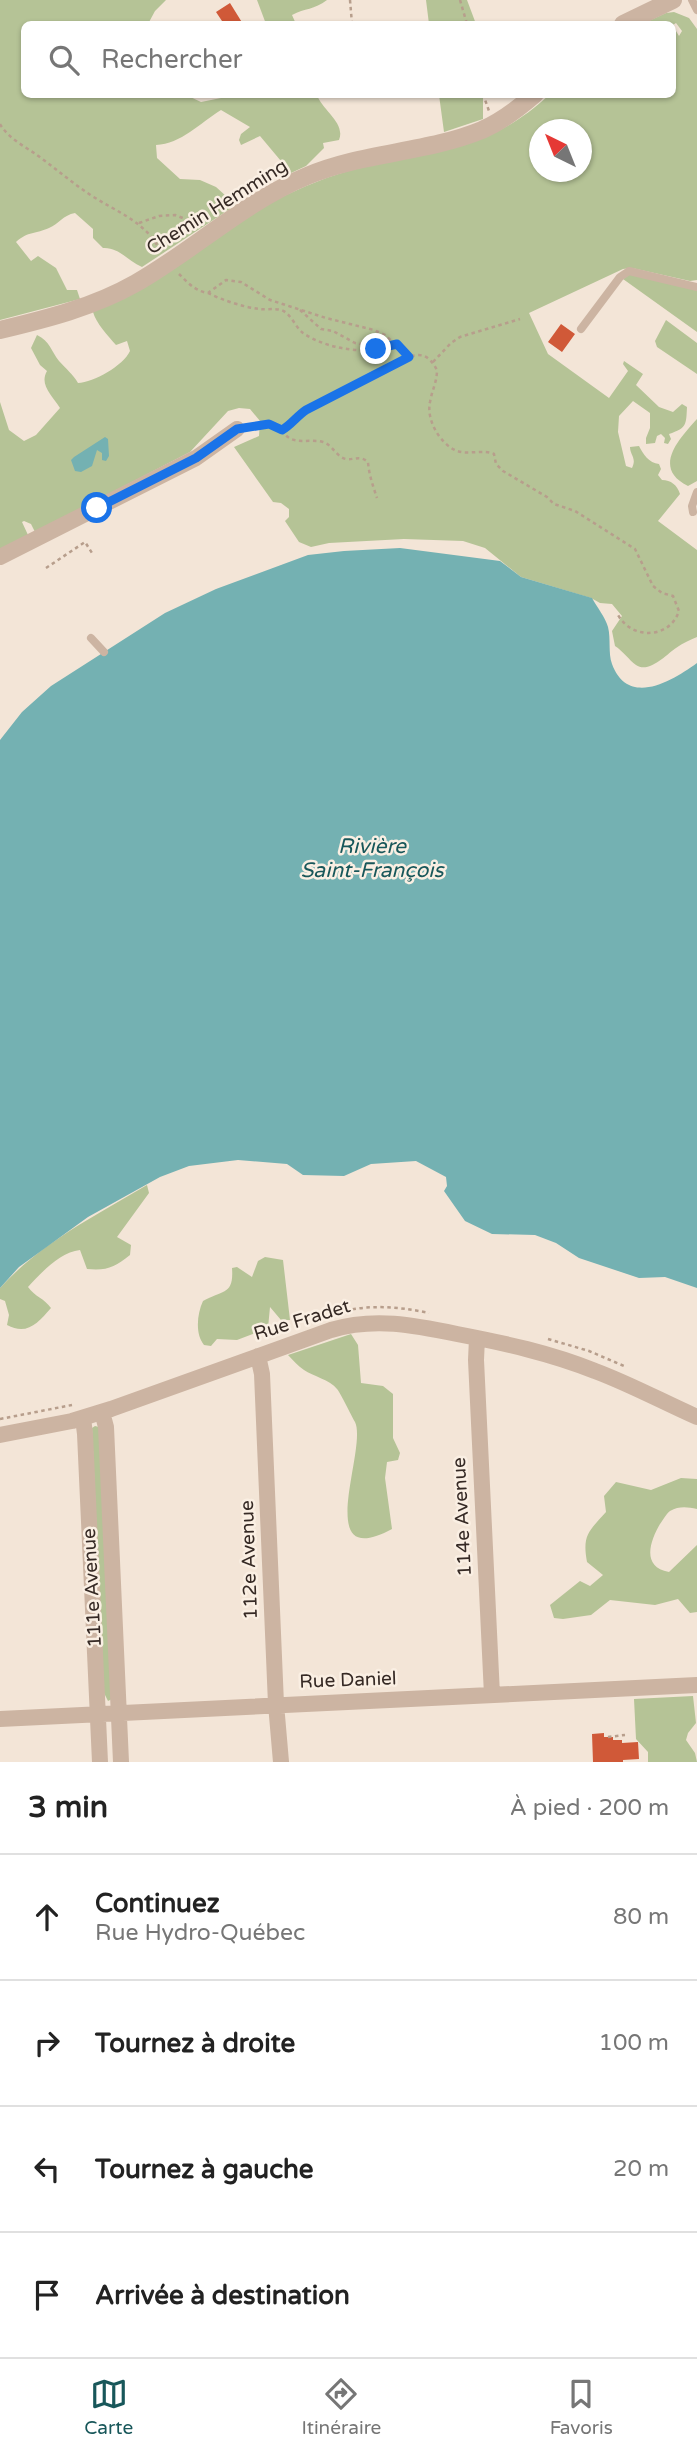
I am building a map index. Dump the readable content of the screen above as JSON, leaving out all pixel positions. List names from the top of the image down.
{
  "streets": {
    "street": [
      "Chemin Hemming",
      "Rue Fradet",
      "114e Avenue",
      "112e Avenue",
      "111e Avenue",
      "Rue Daniel"
    ]
  },
  "crossings": [
    ["Rue Fradet", "114e Avenue"],
    ["Rue Fradet", "112e Avenue"],
    ["Rue Fradet", "111e Avenue"],
    ["114e Avenue", "Rue Daniel"],
    ["112e Avenue", "Rue Daniel"],
    ["111e Avenue", "Rue Daniel"]
  ],
  "water": ["Rivière Saint-François"],
  "north": "top left",
  "page": {
    "search": "Rechercher",
    "heading": ["3 min", "À pied · 200 m"],
    "list": [
      ["Continuez", "Rue Hydro-Québec", "80 m"],
      ["Tournez à droite", "100 m"],
      ["Tournez à gauche", "20 m"],
      "Arrivée à destination"
    ],
    "nav": ["Carte", "Itinéraire", "Favoris"]
  }
}
